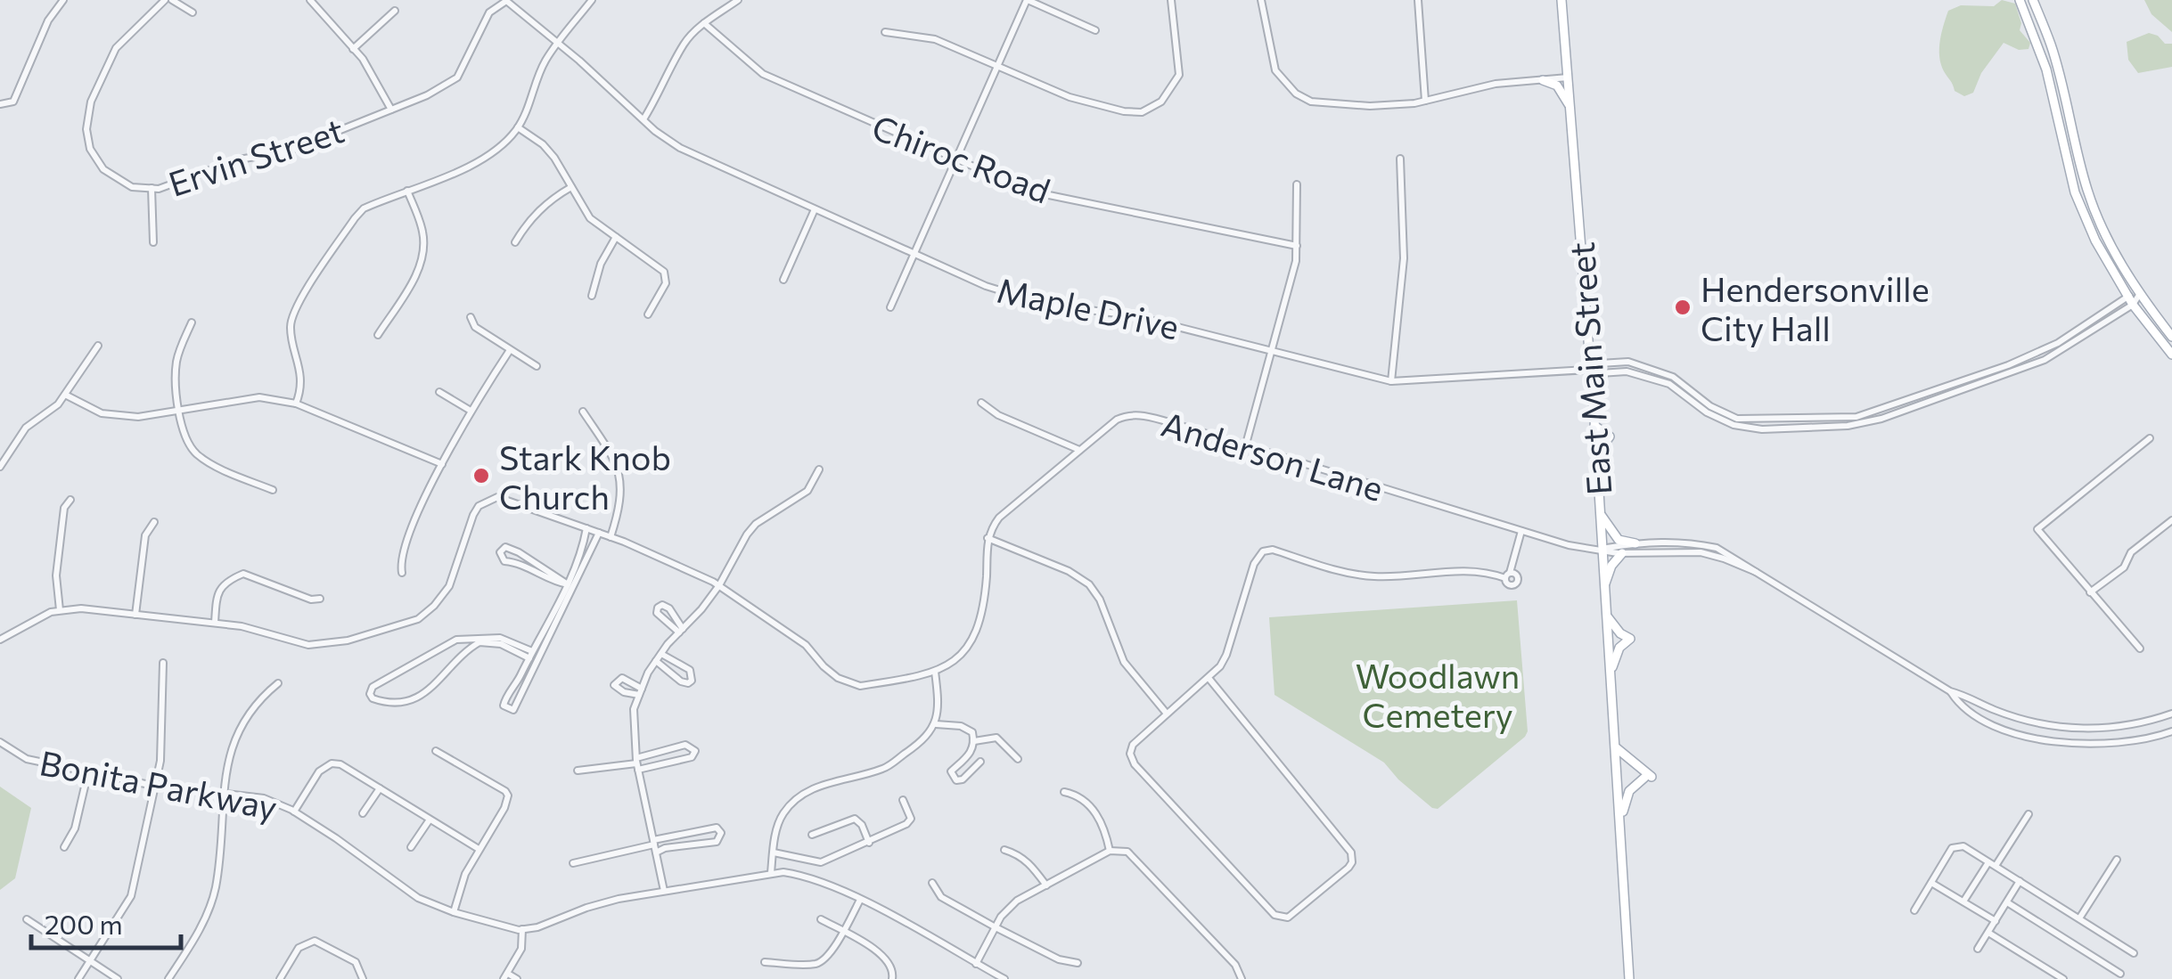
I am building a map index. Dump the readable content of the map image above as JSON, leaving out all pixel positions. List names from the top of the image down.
{
  "streets": {
    "main road": ["East Main Street"],
    "street": [
      "Ervin Street",
      "Chiroc Road",
      "Maple Drive",
      "Anderson Lane",
      "Bonita Parkway"
    ]
  },
  "crossings": [
    ["Ervin Street", "Maple Drive"],
    ["Maple Drive", "East Main Street"],
    ["East Main Street", "Anderson Lane"]
  ],
  "parks": ["Woodlawn Cemetery"],
  "places": ["Hendersonville City Hall", "Stark Knob Church"],
  "scale_bar": "200 m"
}
